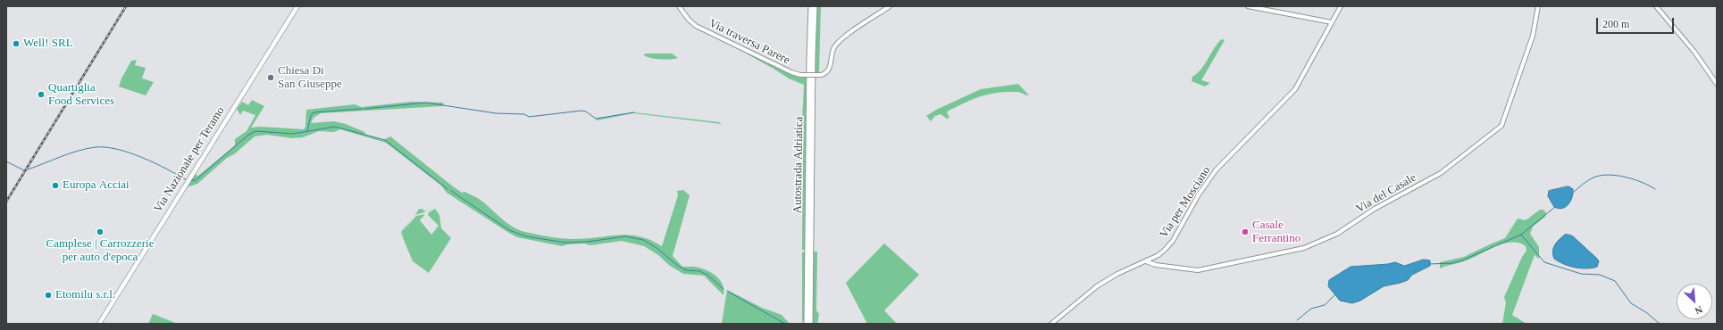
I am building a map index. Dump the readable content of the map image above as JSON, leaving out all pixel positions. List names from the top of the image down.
{
  "streets": {
    "highway": ["Autostrada Adriatica"],
    "main road": ["Via Nazionale per Teramo"],
    "street": ["Via traversa Parere", "Via del Casale", "Via per Mosciano"]
  },
  "crossings": [
    ["Via del Casale", "Via per Mosciano"]
  ],
  "places": [
    "Well! SRL",
    "Chiesa Di San Giuseppe",
    "Quartiglia Food Services",
    "Europa Acciai",
    "Camplese | Carrozzerie per auto d'epoca",
    "Casale Ferrantino",
    "Etomilu s.r.l."
  ],
  "scale_bar": "200 m",
  "north": "bottom right"
}
